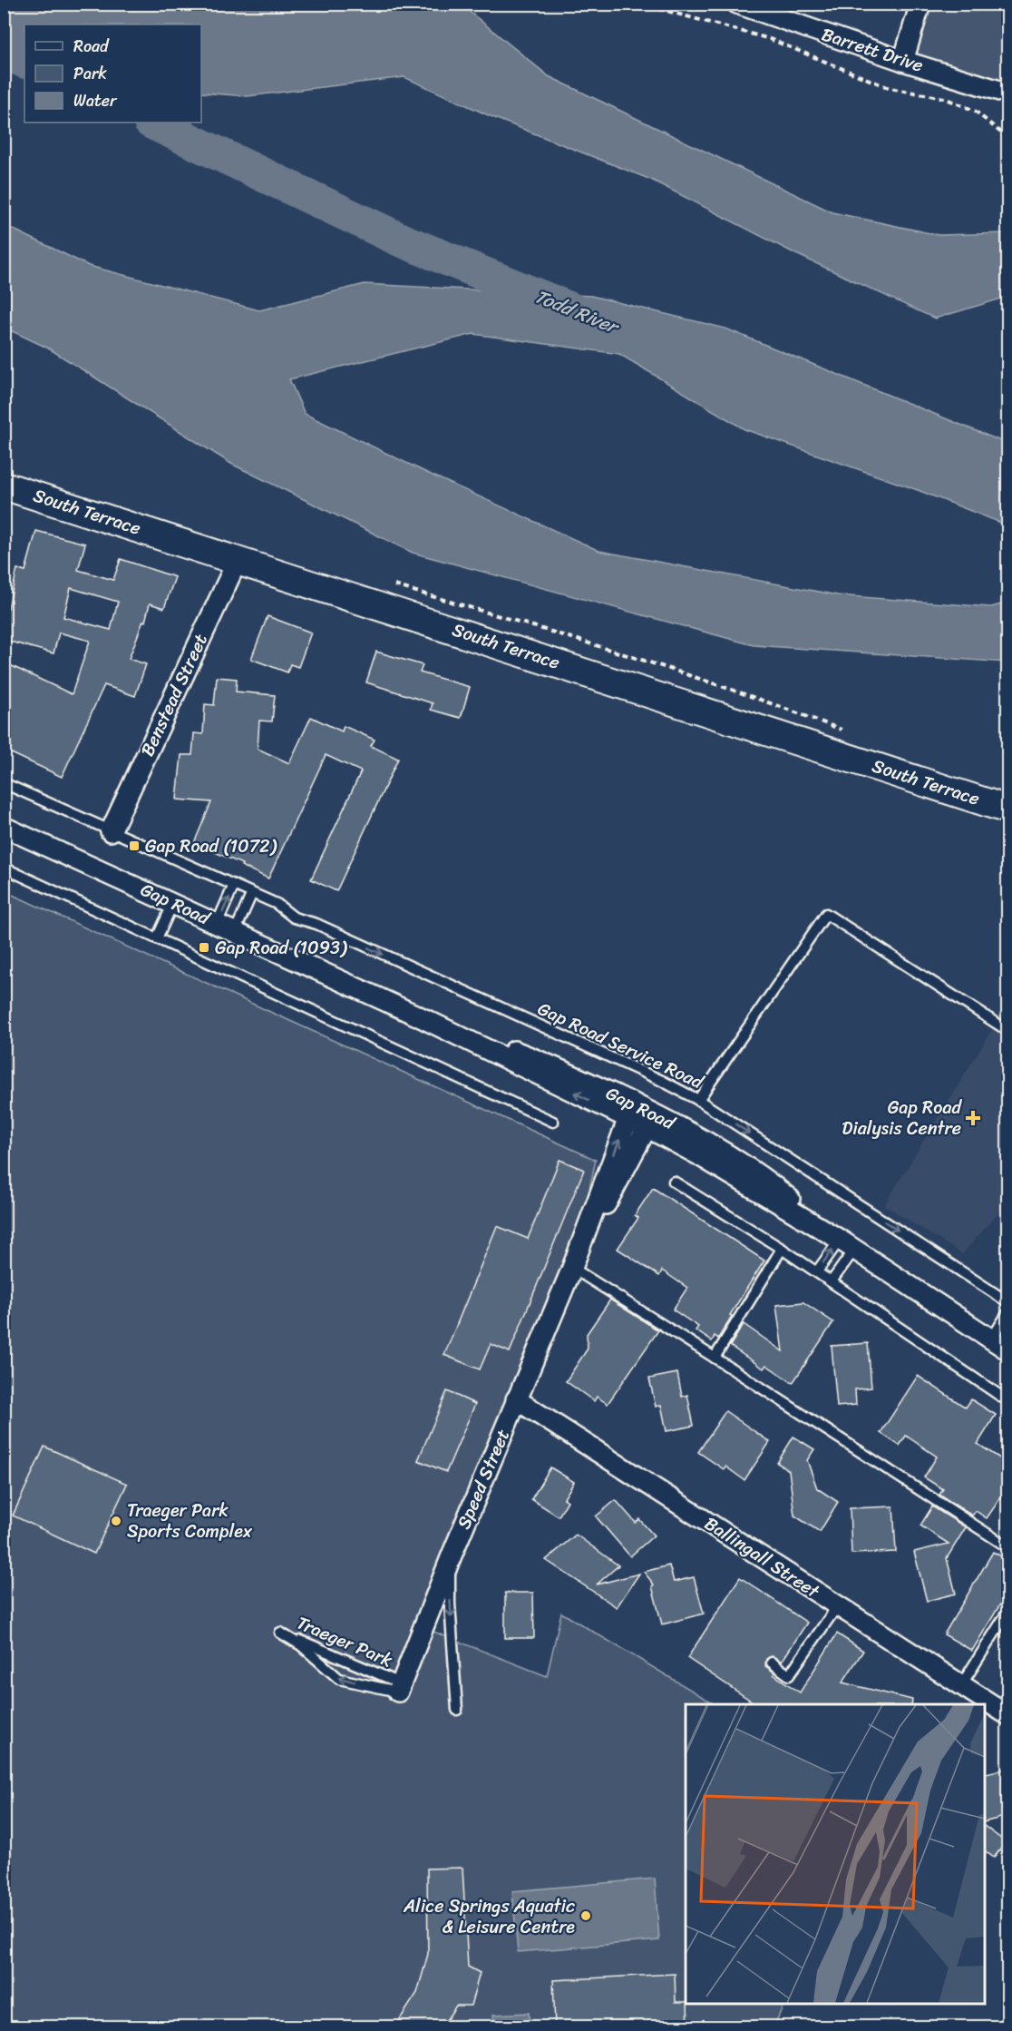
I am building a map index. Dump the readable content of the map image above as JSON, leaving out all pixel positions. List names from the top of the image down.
{
  "streets": {
    "street": [
      "Barrett Drive",
      "South Terrace",
      "Benstead Street",
      "Gap Road",
      "Speed Street",
      "Ballingall Street"
    ],
    "lane": ["Gap Road Service Road", "Traeger Park"]
  },
  "crossings": [
    ["South Terrace", "Benstead Street"],
    ["Benstead Street", "Gap Road Service Road"],
    ["Gap Road", "Speed Street"],
    ["Speed Street", "Ballingall Street"],
    ["Speed Street", "Traeger Park"]
  ],
  "water": ["Todd River"],
  "places": {
    "transit": ["Gap Road (1072)", "Gap Road (1093)"],
    "health": ["Gap Road Dialysis Centre"],
    "other": ["Traeger Park Sports Complex", "Alice Springs Aquatic & Leisure Centre"]
  },
  "legend": ["Road", "Park", "Water"]
}
